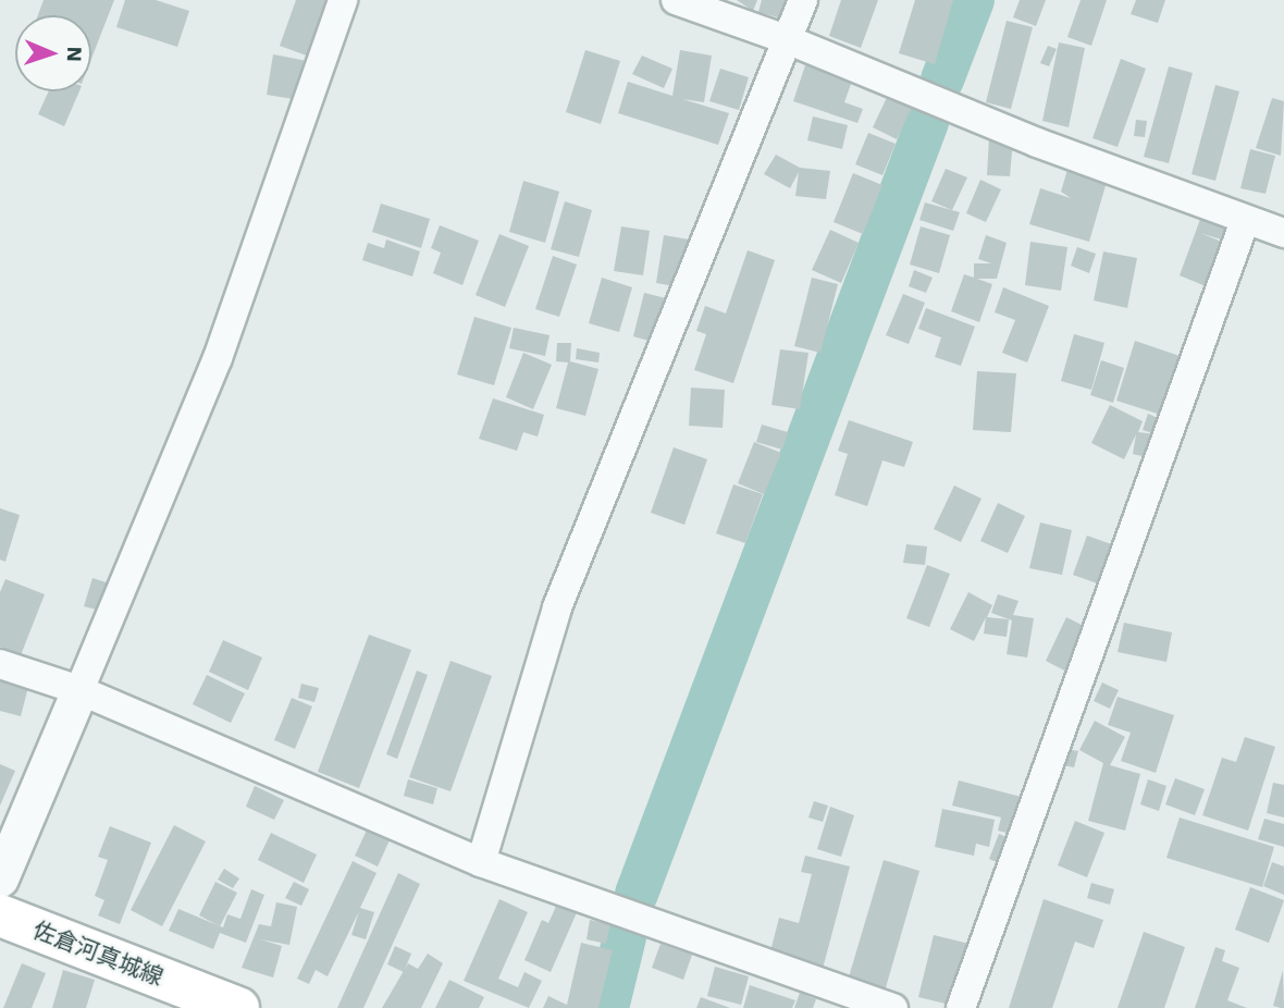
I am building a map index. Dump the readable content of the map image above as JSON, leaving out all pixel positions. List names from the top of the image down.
{
  "streets": {
    "main road": ["佐倉河真城線"]
  },
  "north": "right"
}
